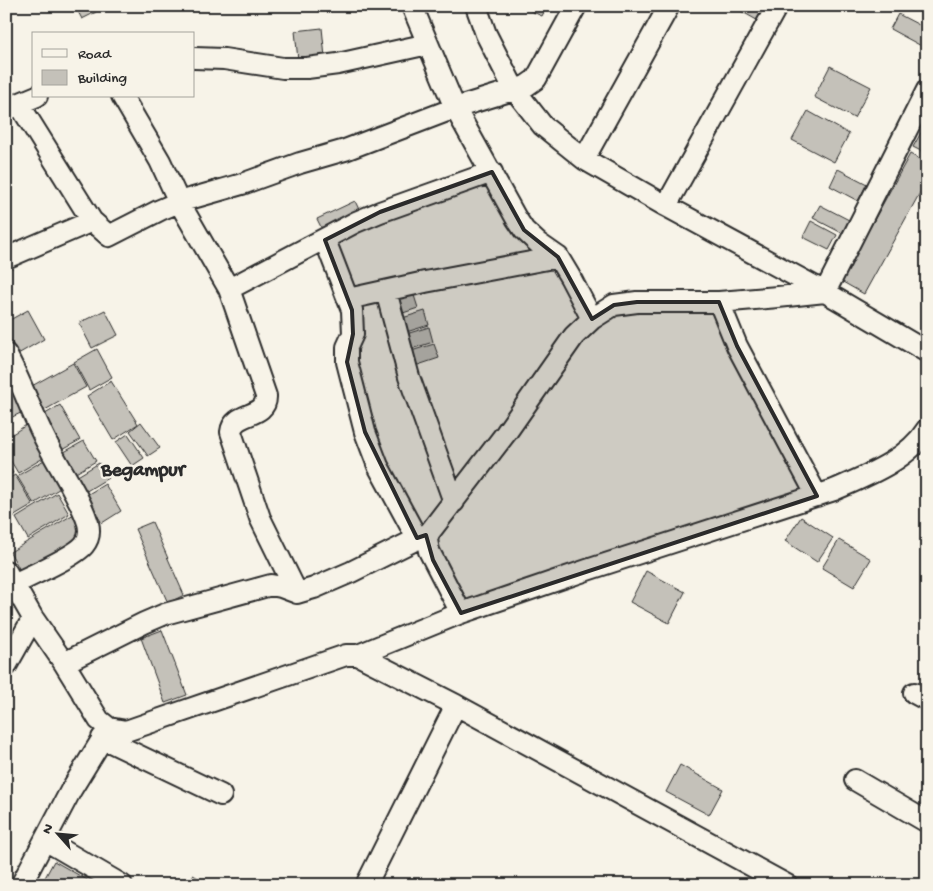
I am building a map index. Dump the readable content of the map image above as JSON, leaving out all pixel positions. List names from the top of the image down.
{
  "districts": ["Begampur"],
  "legend": ["Road", "Building"],
  "north": "top left"
}
